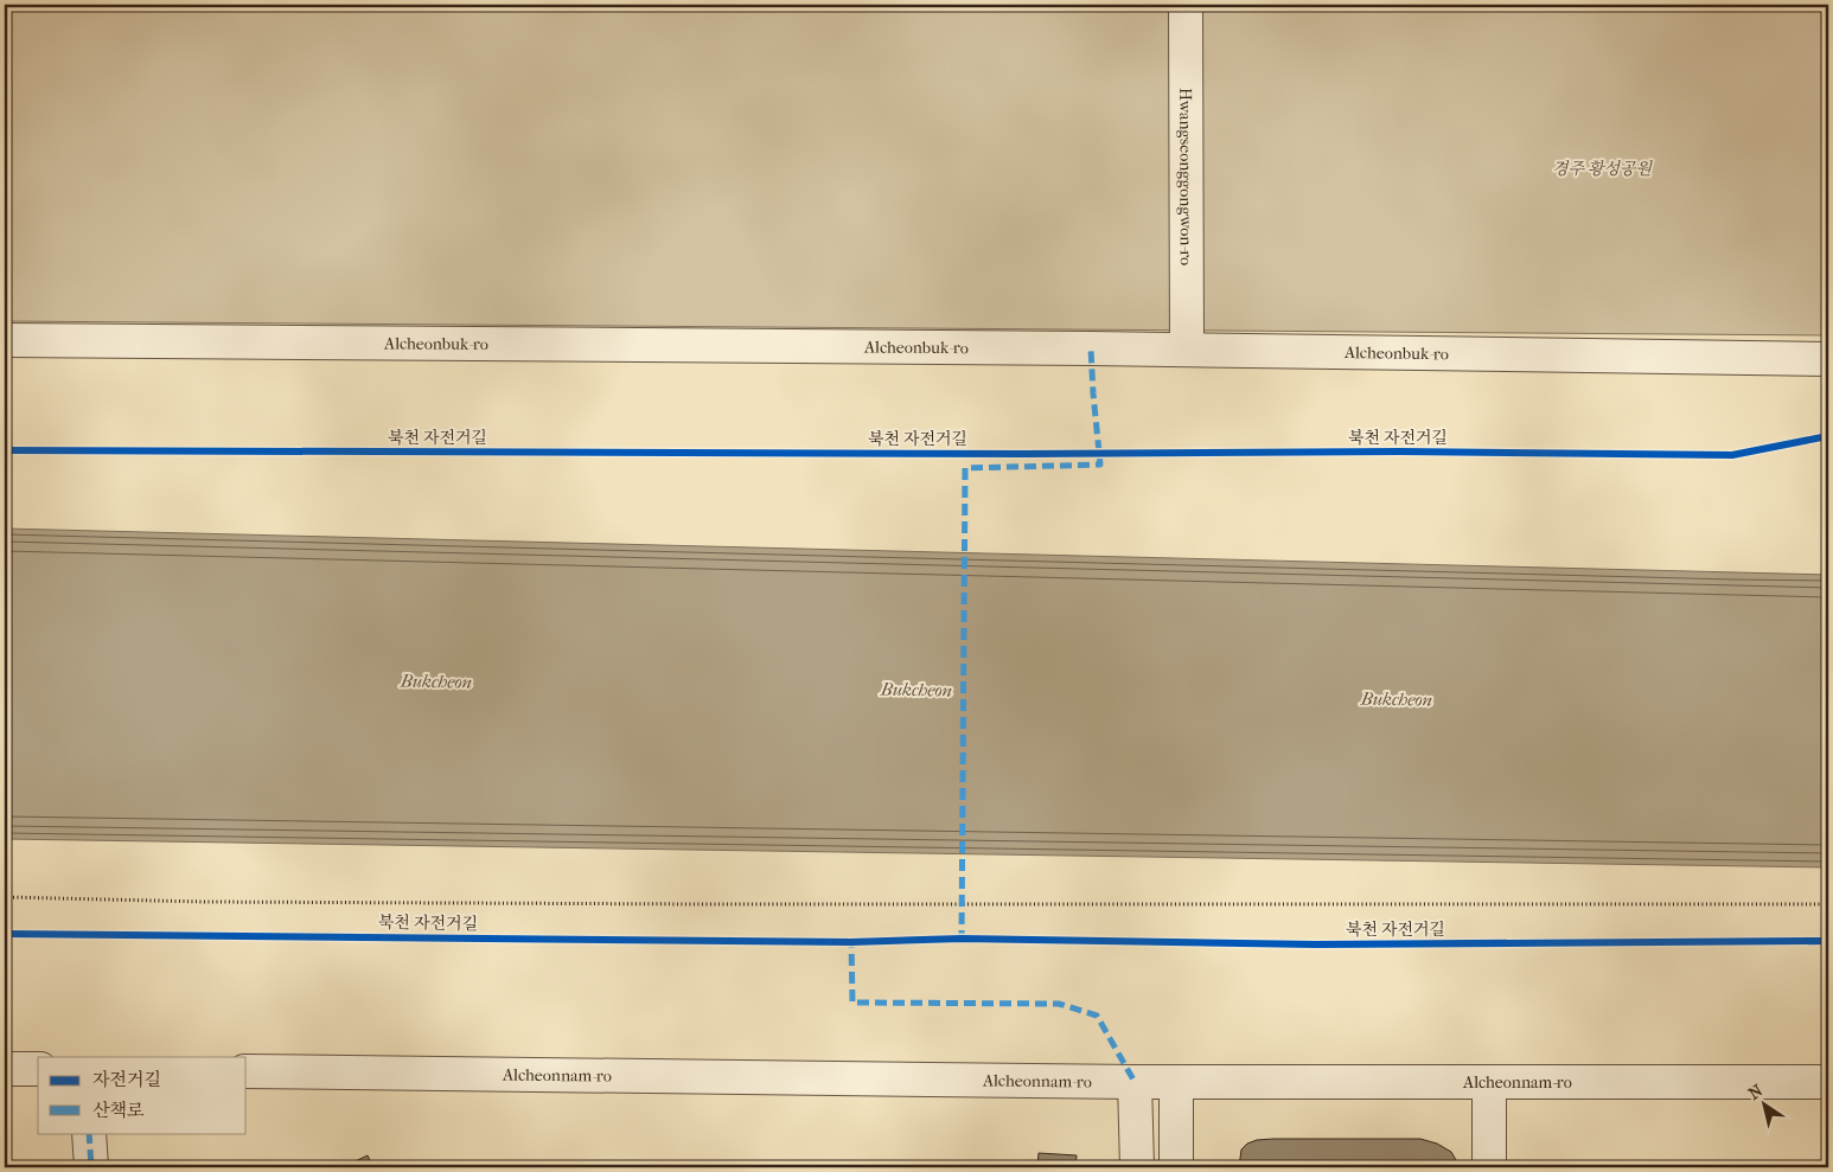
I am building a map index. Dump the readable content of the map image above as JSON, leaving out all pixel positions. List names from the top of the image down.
{
  "streets": {
    "street": ["Hwangseonggongwon-ro", "Alcheonbuk-ro", "Alcheonnam-ro"],
    "cycle path": ["북천 자전거길"]
  },
  "crossings": [
    ["Hwangseonggongwon-ro", "Alcheonbuk-ro"]
  ],
  "water": ["Bukcheon"],
  "parks": ["경주 황성공원"],
  "legend": ["자전거길", "산책로"],
  "north": "top left"
}
